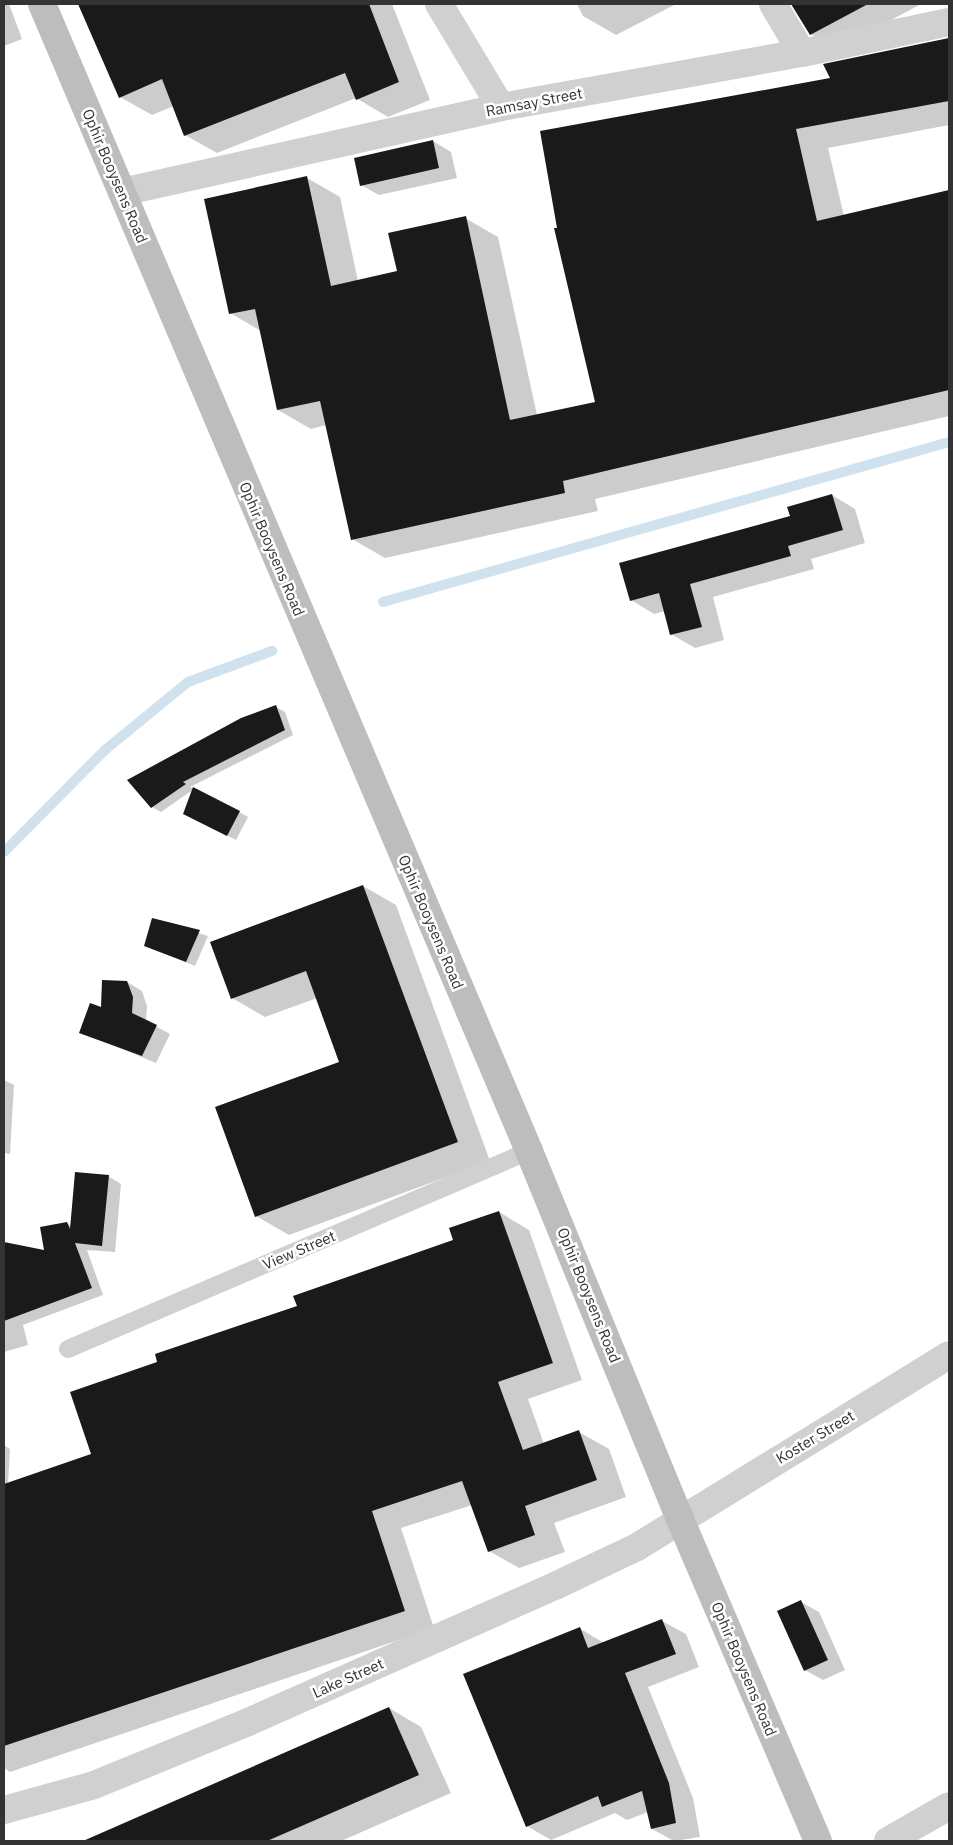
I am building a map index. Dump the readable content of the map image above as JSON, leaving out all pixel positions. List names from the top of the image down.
{
  "streets": {
    "main road": ["Ophir Booysens Road"],
    "street": ["Ramsay Street", "Koster Street", "Lake Street"],
    "lane": ["View Street"]
  },
  "crossings": [
    ["Ramsay Street", "Ophir Booysens Road"],
    ["Ophir Booysens Road", "View Street"],
    ["Ophir Booysens Road", "Koster Street"],
    ["Ophir Booysens Road", "Lake Street"],
    ["Koster Street", "Lake Street"]
  ]
}
